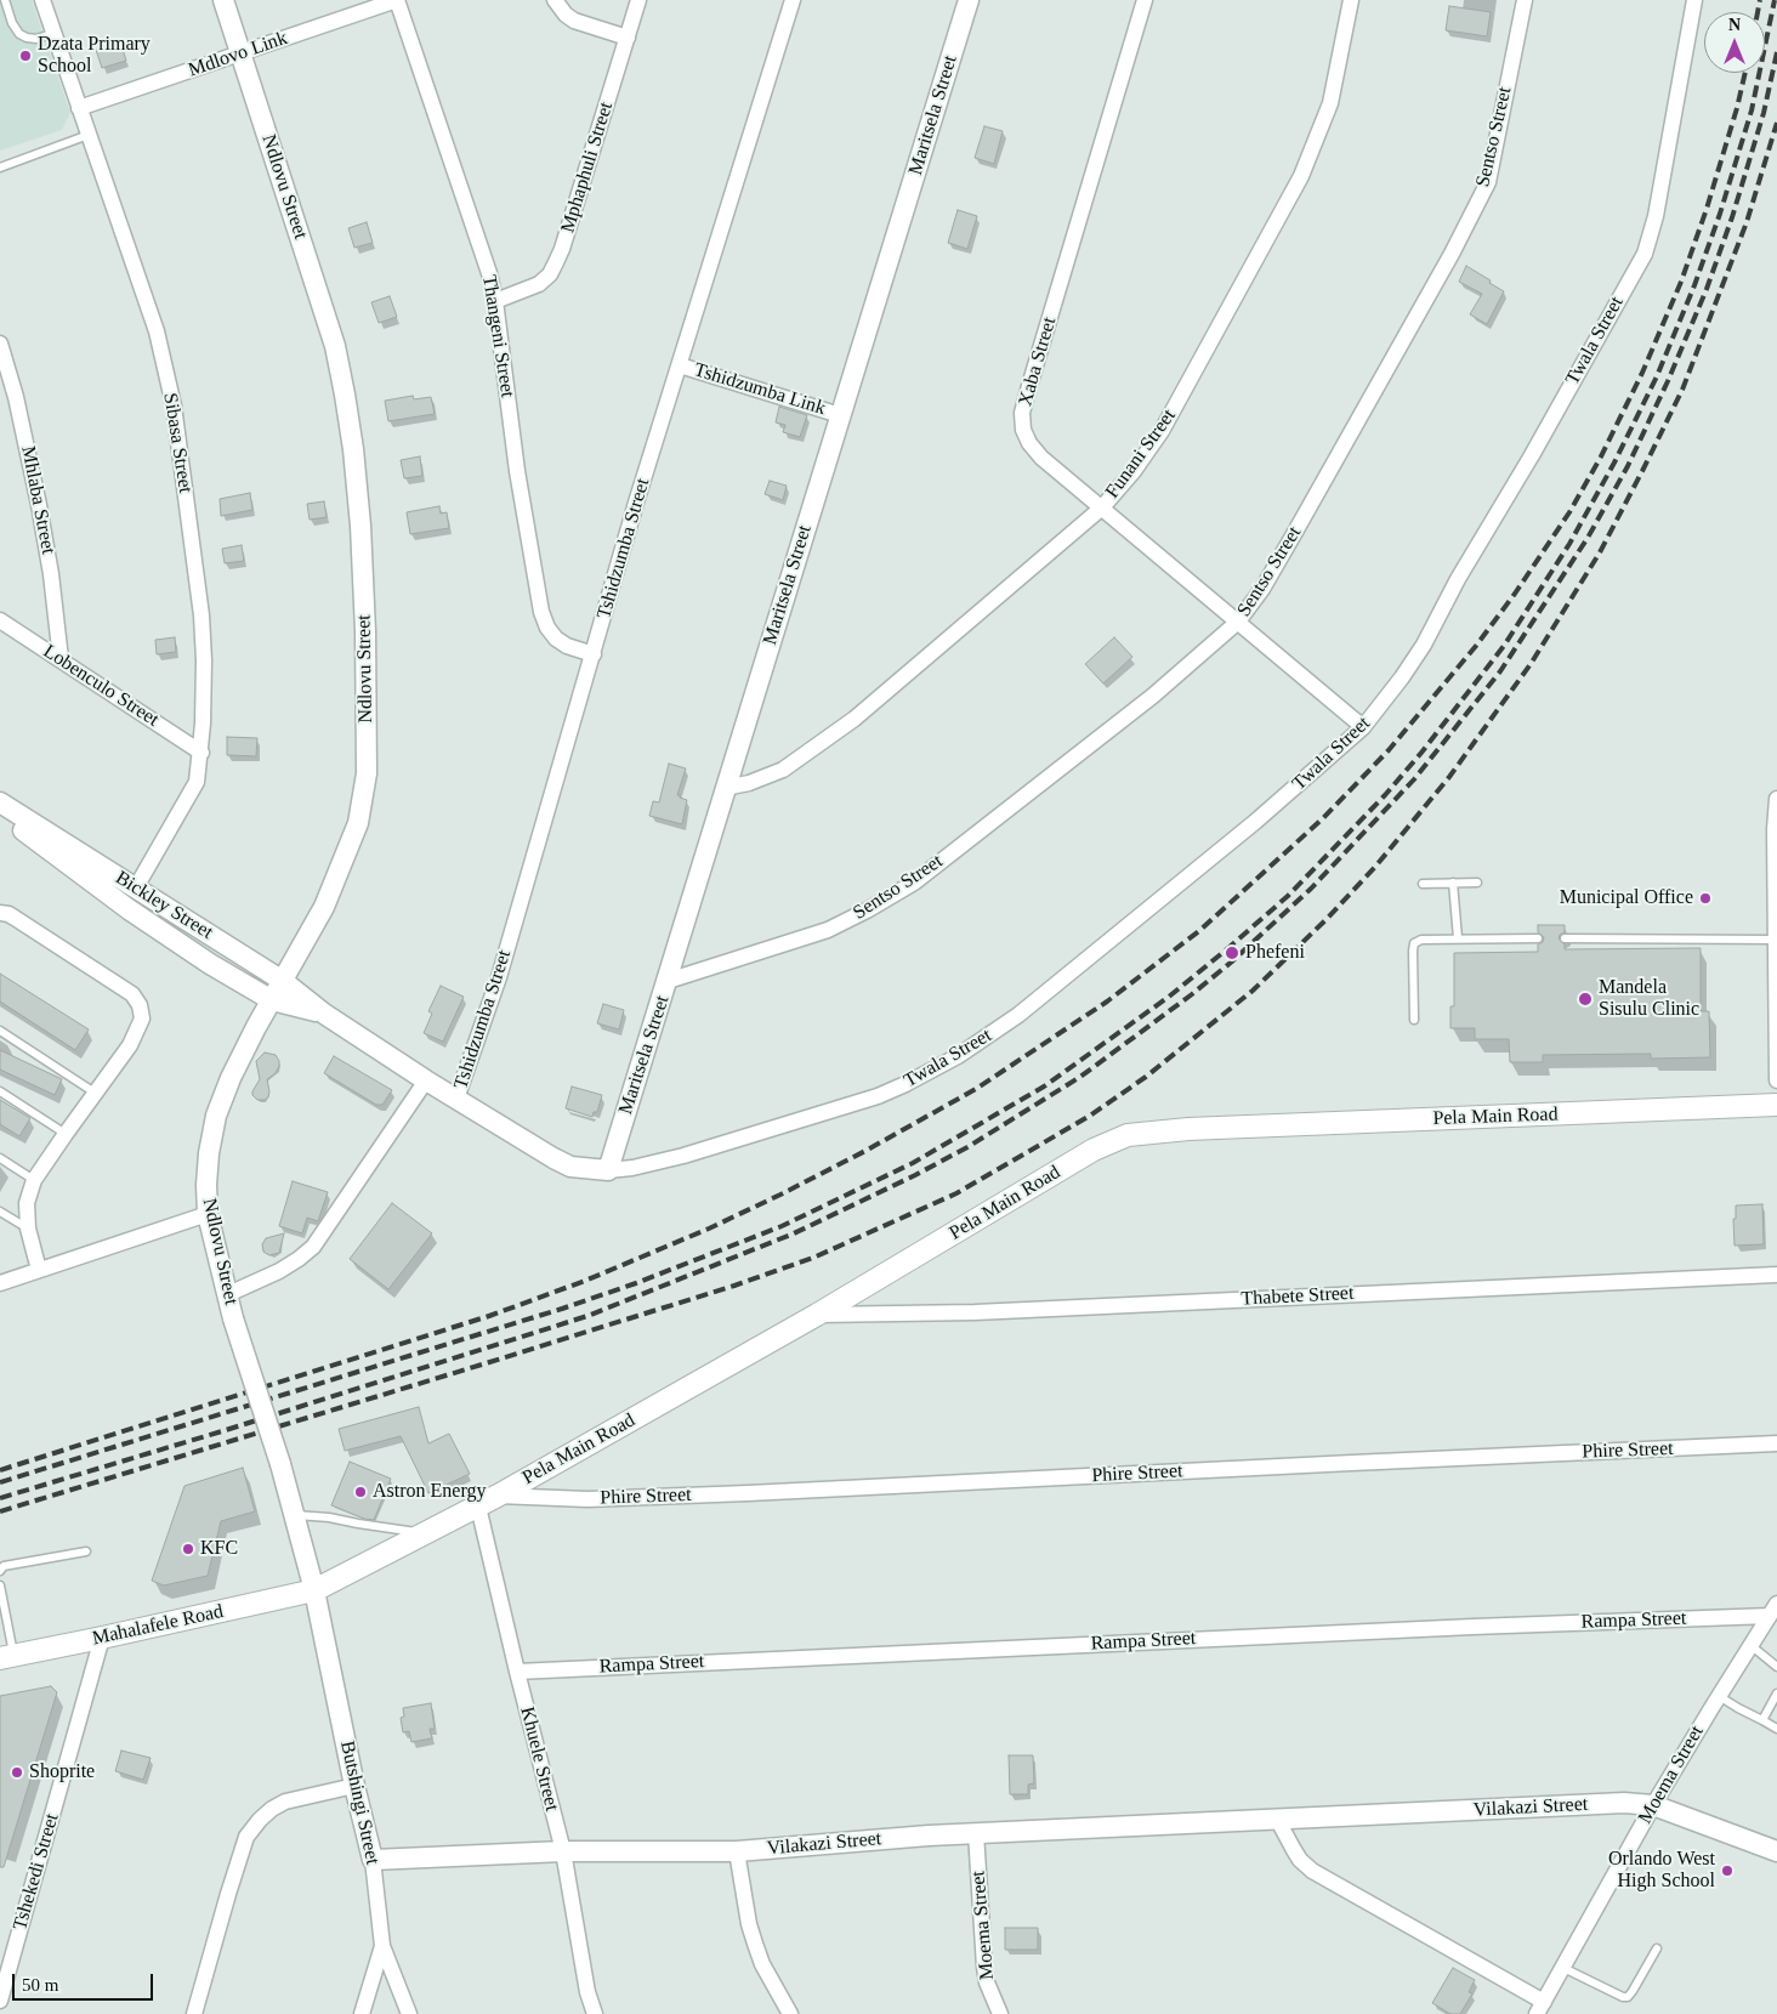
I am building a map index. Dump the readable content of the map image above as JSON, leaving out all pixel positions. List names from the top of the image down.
{
  "streets": {
    "main road": ["Pela Main Road", "Mahalafele Road"],
    "street": [
      "Mdlovo Link",
      "Maritsela Street",
      "Sentso Street",
      "Mphaphuli Street",
      "Ndlovu Street",
      "Thangeni Street",
      "Twala Street",
      "Xaba Street",
      "Tshidzumba Link",
      "Sibasa Street",
      "Funani Street",
      "Mhlaba Street",
      "Tshidzumba Street",
      "Lobenculo Street",
      "Bickley Street",
      "Thabete Street",
      "Phire Street",
      "Rampa Street",
      "Khuele Street",
      "Moema Street",
      "Butshingi Street",
      "Vilakazi Street",
      "Tshekedi Street"
    ]
  },
  "crossings": [
    ["Mdlovo Link", "Ndlovu Street"],
    ["Mdlovo Link", "Thangeni Street"],
    ["Mdlovo Link", "Sibasa Street"],
    ["Maritsela Street", "Sentso Street"],
    ["Maritsela Street", "Twala Street"],
    ["Maritsela Street", "Tshidzumba Link"],
    ["Maritsela Street", "Funani Street"],
    ["Maritsela Street", "Bickley Street"],
    ["Sentso Street", "Xaba Street"],
    ["Mphaphuli Street", "Thangeni Street"],
    ["Ndlovu Street", "Bickley Street"],
    ["Ndlovu Street", "Butshingi Street"],
    ["Thangeni Street", "Tshidzumba Street"],
    ["Twala Street", "Xaba Street"],
    ["Twala Street", "Bickley Street"],
    ["Xaba Street", "Funani Street"],
    ["Tshidzumba Link", "Tshidzumba Street"],
    ["Sibasa Street", "Lobenculo Street"],
    ["Sibasa Street", "Bickley Street"],
    ["Mhlaba Street", "Lobenculo Street"],
    ["Tshidzumba Street", "Bickley Street"],
    ["Pela Main Road", "Thabete Street"],
    ["Pela Main Road", "Phire Street"],
    ["Pela Main Road", "Mahalafele Road"],
    ["Pela Main Road", "Khuele Street"],
    ["Pela Main Road", "Butshingi Street"],
    ["Rampa Street", "Khuele Street"],
    ["Rampa Street", "Moema Street"],
    ["Mahalafele Road", "Butshingi Street"],
    ["Mahalafele Road", "Tshekedi Street"],
    ["Khuele Street", "Vilakazi Street"],
    ["Moema Street", "Vilakazi Street"],
    ["Butshingi Street", "Vilakazi Street"]
  ],
  "places": [
    "Dzata Primary School",
    "Municipal Office",
    "Phefeni",
    "Mandela Sisulu Clinic",
    "Astron Energy",
    "KFC",
    "Shoprite",
    "Orlando West High School"
  ],
  "scale_bar": "50 m",
  "north": "top"
}
